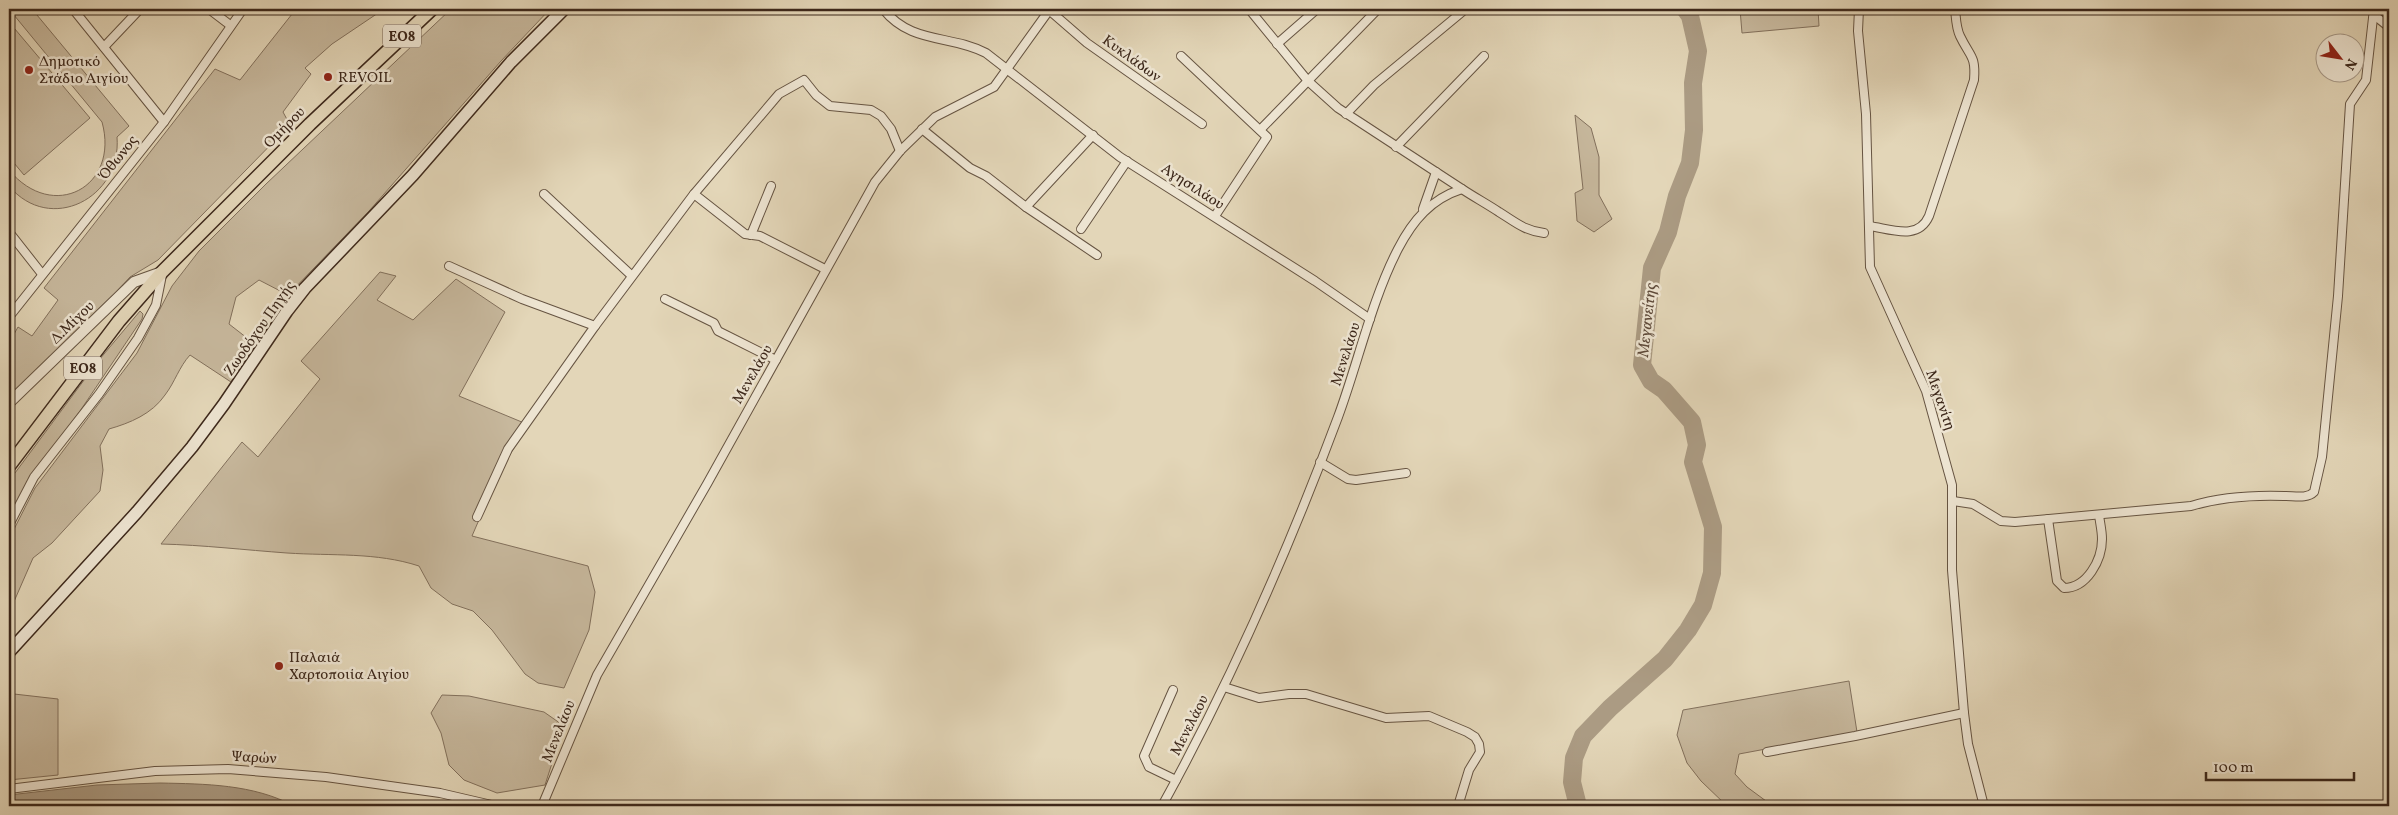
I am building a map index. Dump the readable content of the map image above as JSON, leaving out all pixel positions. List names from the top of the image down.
{
  "streets": {
    "main road": ["ΕΟ8", "Ομήρου", "Ζωοδόχου Πηγής"],
    "street": [
      "Κυκλάδων",
      "Όθωνος",
      "Αγησιλάου",
      "Δ.Μίχου",
      "Μενελάου",
      "Μεγανίτη",
      "Ψαρών"
    ]
  },
  "crossings": [
    ["ΕΟ8", "Ομήρου"],
    ["ΕΟ8", "Δ.Μίχου"],
    ["Κυκλάδων", "Μενελάου"],
    ["Ομήρου", "Δ.Μίχου"],
    ["Αγησιλάου", "Μενελάου"]
  ],
  "water": ["Μεγανείτης"],
  "places": ["Δημοτικό Στάδιο Αιγίου", "REVOIL", "Παλαιά Χαρτοποιία Αιγίου"],
  "scale_bar": "100 m",
  "north": "bottom right"
}
